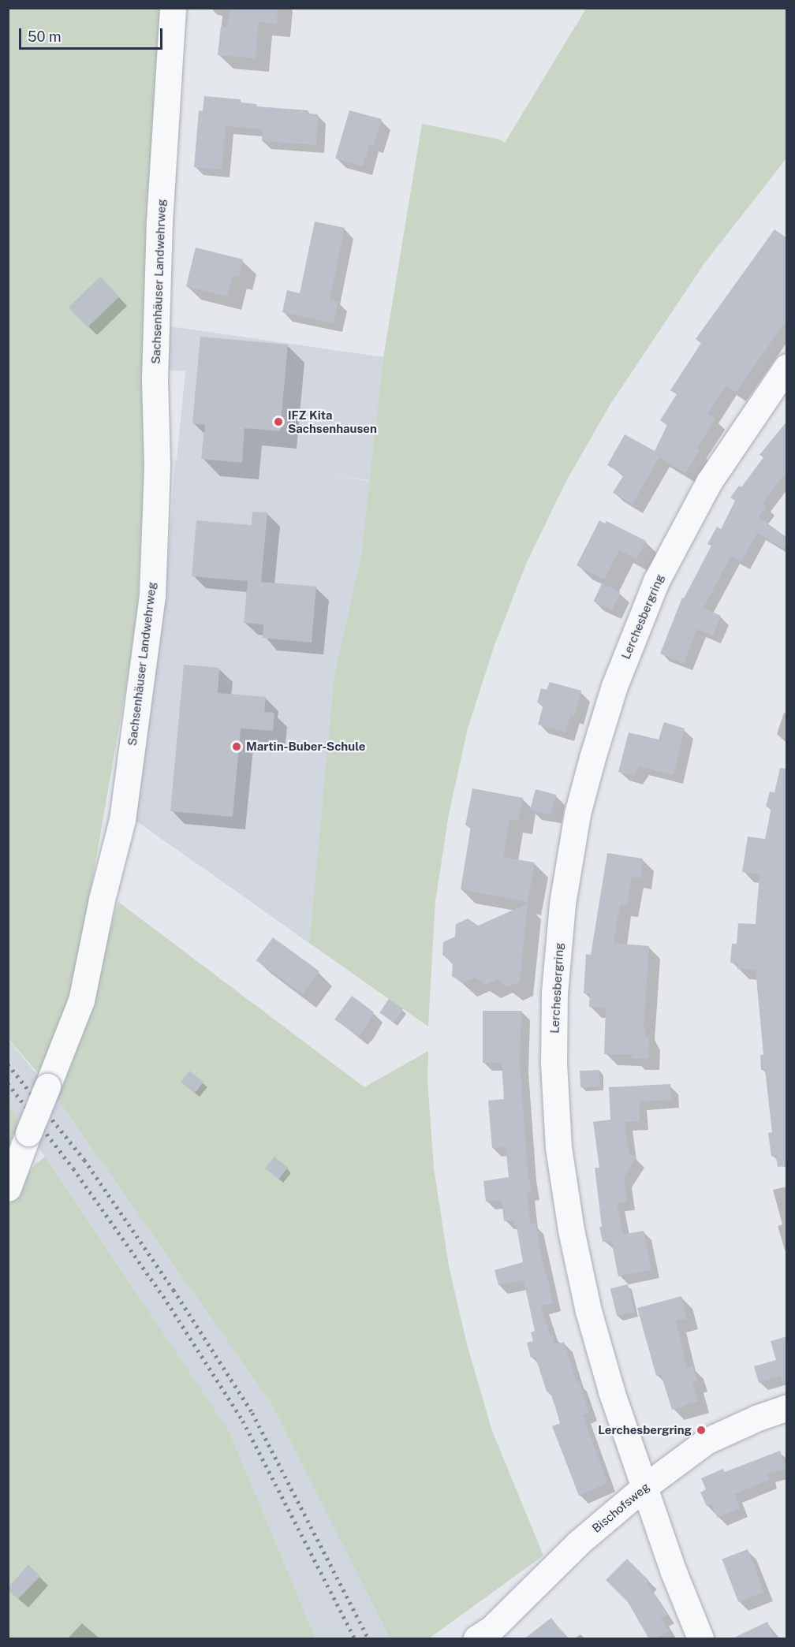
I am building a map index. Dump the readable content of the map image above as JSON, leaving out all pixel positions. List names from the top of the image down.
{
  "streets": {
    "street": ["Sachsenhäuser Landwehrweg", "Lerchesbergring", "Bischofsweg"]
  },
  "crossings": [
    ["Lerchesbergring", "Bischofsweg"]
  ],
  "places": ["IFZ Kita Sachsenhausen", "Martin-Buber-Schule", "Lerchesbergring"],
  "scale_bar": "50 m"
}
